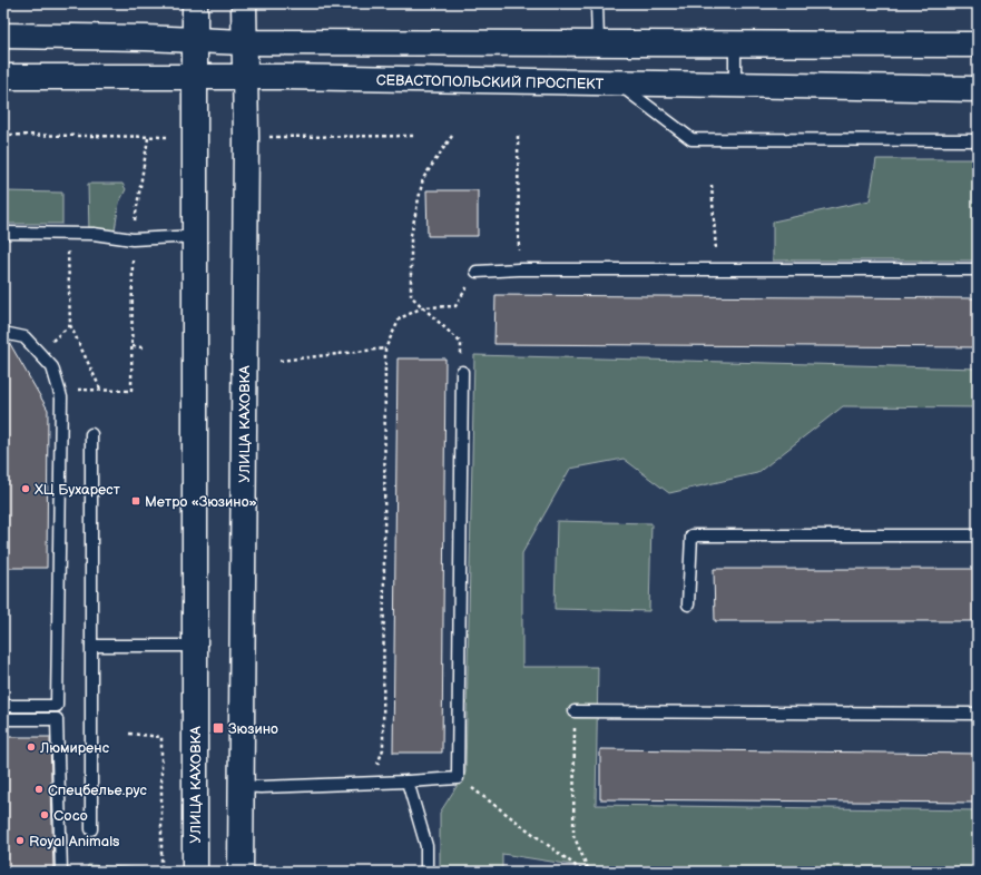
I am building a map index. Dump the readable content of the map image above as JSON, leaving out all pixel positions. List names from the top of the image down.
{
  "streets": {
    "main road": ["СЕВАСТОПОЛЬСКИЙ ПРОСПЕКТ", "УЛИЦА КАХОВКА"]
  },
  "crossings": [
    ["СЕВАСТОПОЛЬСКИЙ ПРОСПЕКТ", "УЛИЦА КАХОВКА"]
  ],
  "places": {
    "other": [
      "ХЦ Бухарест",
      "Люмиренс",
      "Спецбелье.рус",
      "Coco",
      "Royal Animals"
    ],
    "transit": ["Метро «Зюзино»", "Зюзино"]
  }
}
